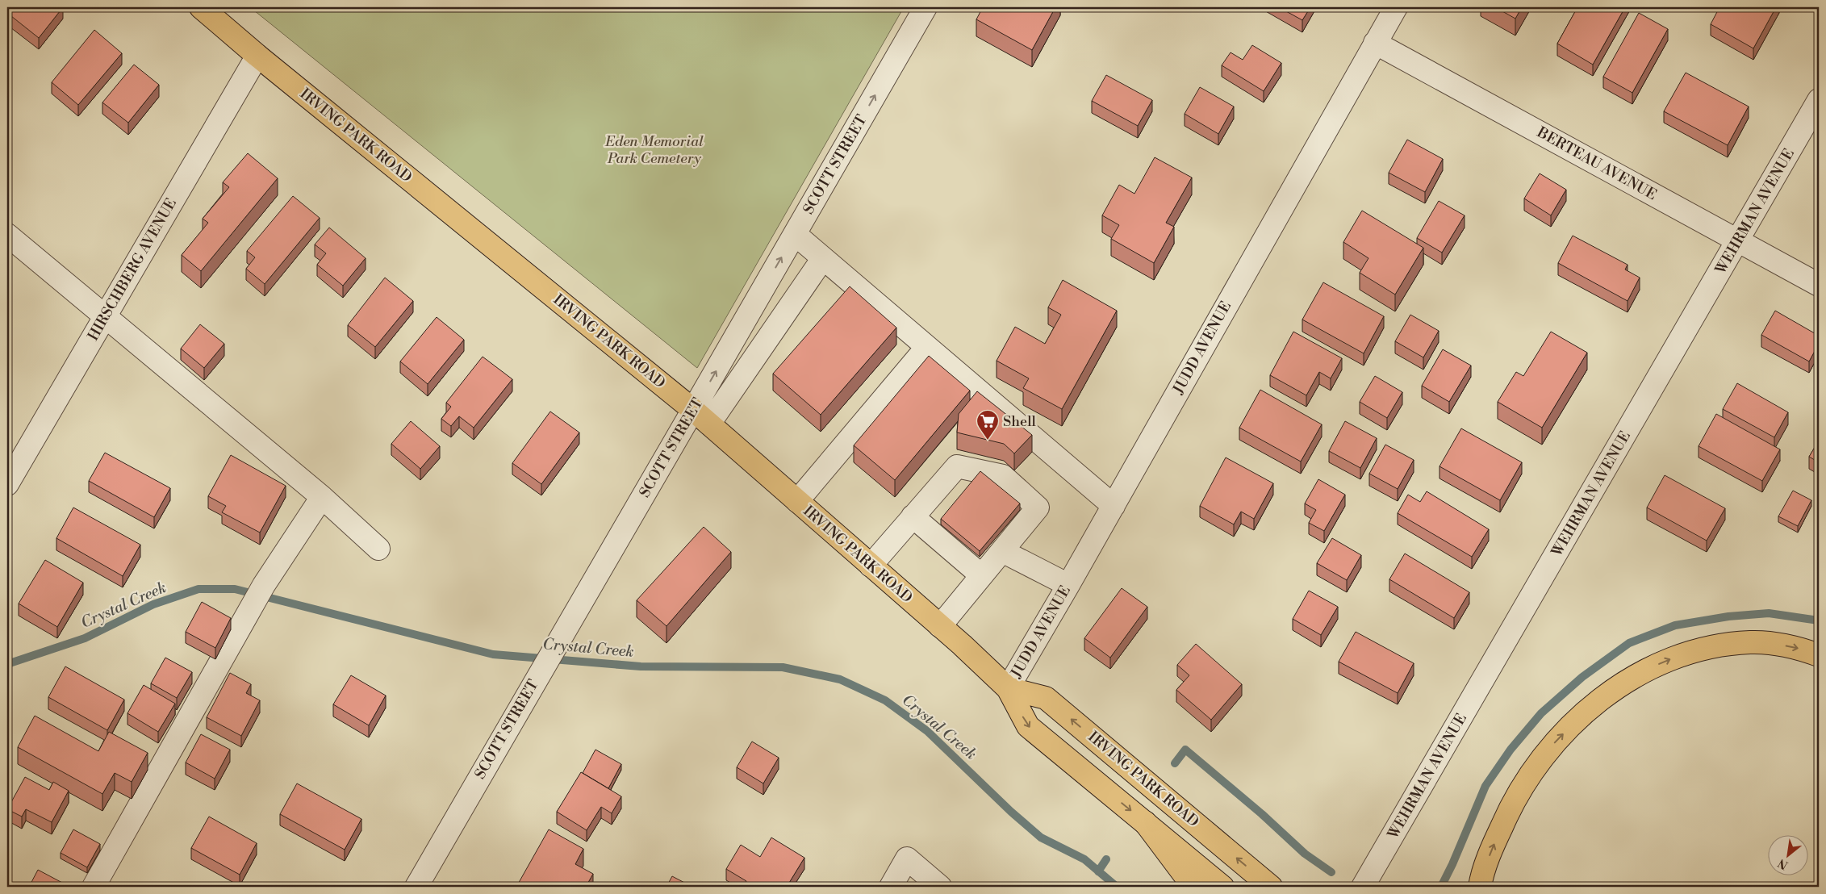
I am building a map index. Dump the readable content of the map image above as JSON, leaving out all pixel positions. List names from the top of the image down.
{
  "streets": {
    "main road": ["IRVING PARK ROAD"],
    "street": [
      "BERTEAU AVENUE",
      "SCOTT STREET",
      "WEHRMAN AVENUE",
      "HIRSCHBERG AVENUE",
      "JUDD AVENUE"
    ]
  },
  "crossings": [
    ["IRVING PARK ROAD", "SCOTT STREET"],
    ["IRVING PARK ROAD", "HIRSCHBERG AVENUE"],
    ["IRVING PARK ROAD", "JUDD AVENUE"],
    ["BERTEAU AVENUE", "WEHRMAN AVENUE"],
    ["BERTEAU AVENUE", "JUDD AVENUE"]
  ],
  "water": ["Crystal Creek"],
  "parks": ["Eden Memorial Park Cemetery"],
  "places": {
    "supermarket": ["Shell"]
  },
  "north": "bottom left"
}
